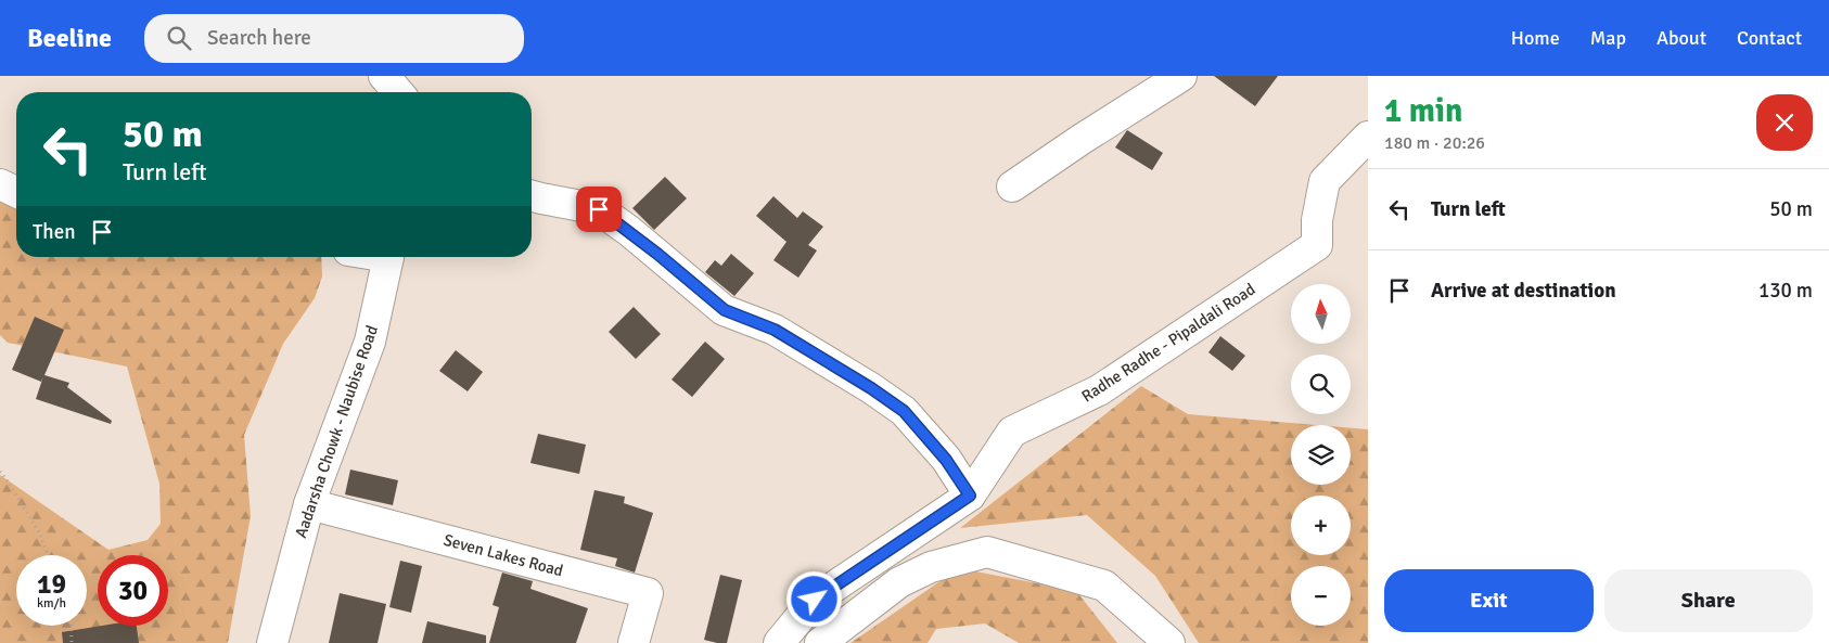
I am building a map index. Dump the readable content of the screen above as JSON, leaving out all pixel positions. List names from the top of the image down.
{
  "streets": {
    "street": ["Radhe Radhe - Pipaldali Road", "Aadarsha Chowk - Naubise Road", "Seven Lakes Road"]
  },
  "crossings": [
    ["Aadarsha Chowk - Naubise Road", "Seven Lakes Road"]
  ],
  "north": "top",
  "page": {
    "header": "Beeline",
    "search": "Search here",
    "nav": [
      "Home",
      "Map",
      "About",
      "Contact"
    ],
    "heading": ["1 min", "180 m · 20:26"],
    "turn": ["50 m", "Turn left"],
    "list": [
      {
        "name": "Turn left",
        "value": "50 m"
      },
      {
        "name": "Arrive at destination",
        "value": "130 m"
      }
    ],
    "then": "Then",
    "map_buttons": ["+", "−"],
    "speed": "19 km/h",
    "limit": "30",
    "buttons": ["Exit", "Share"]
  }
}
